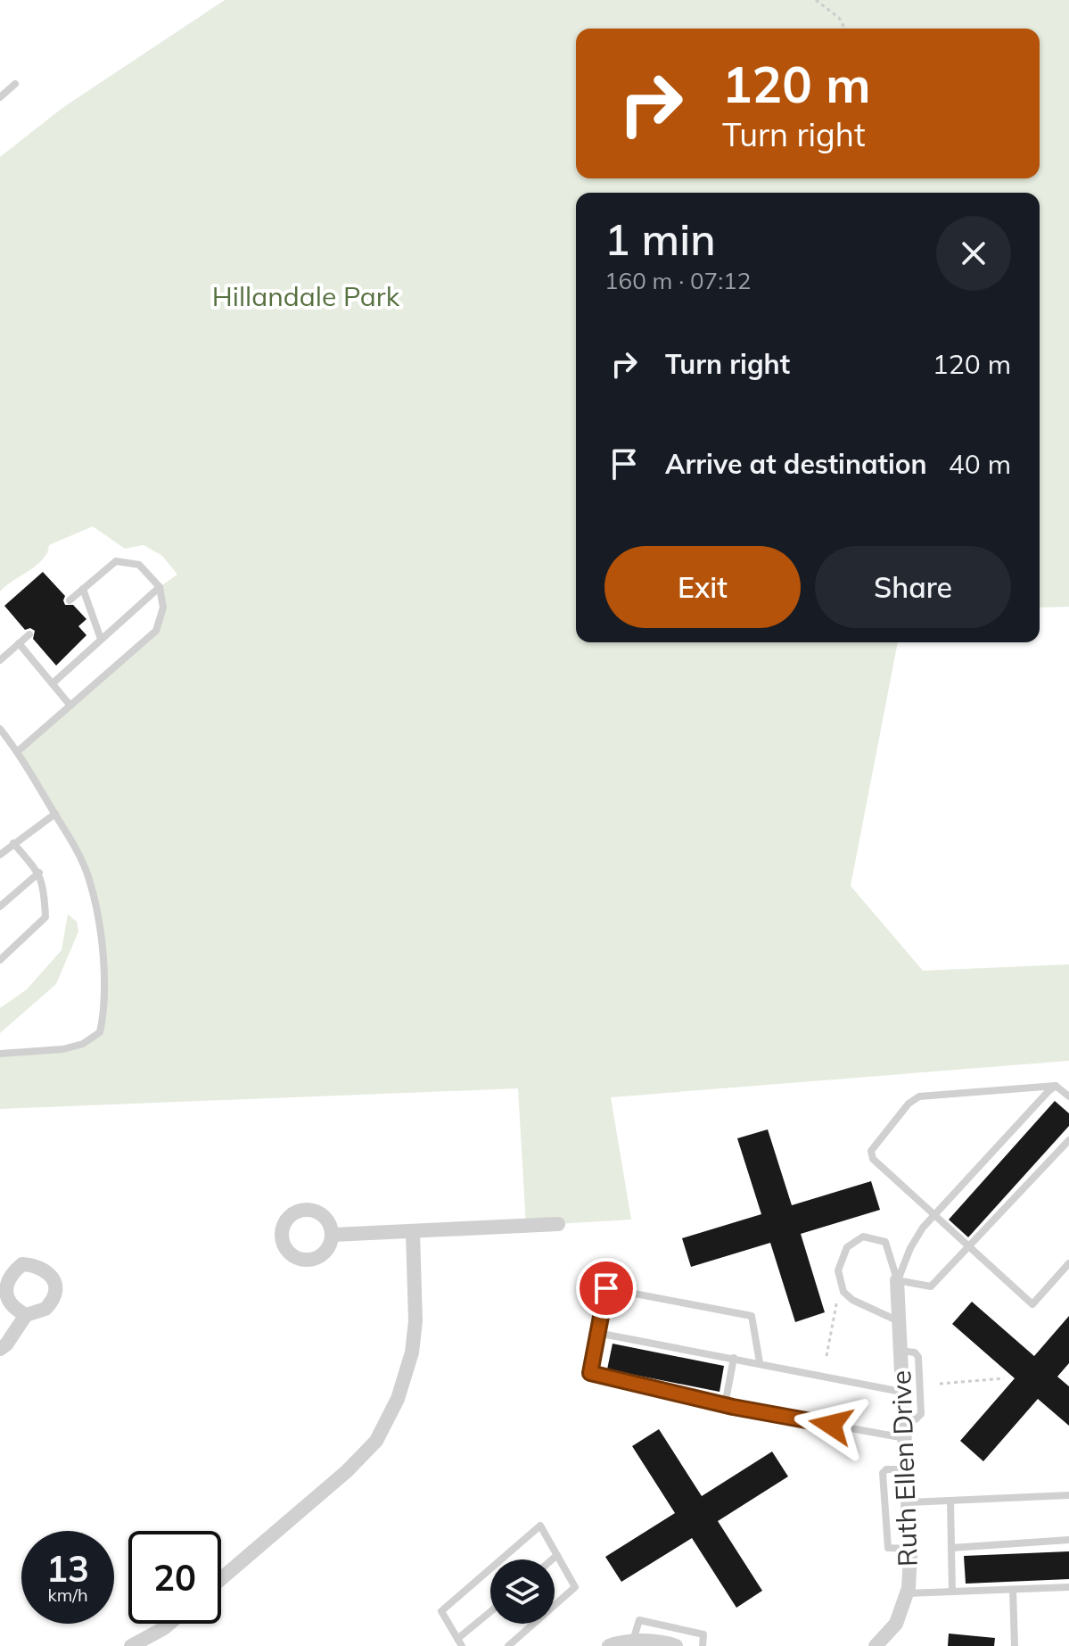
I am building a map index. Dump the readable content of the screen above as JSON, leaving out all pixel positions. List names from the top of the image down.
{
  "streets": {
    "street": ["Ruth Ellen Drive"]
  },
  "parks": ["Hillandale Park"],
  "page": {
    "turn": ["120 m", "Turn right"],
    "heading": ["1 min", "160 m · 07:12"],
    "list": [
      {
        "name": "Turn right",
        "value": "120 m"
      },
      {
        "name": "Arrive at destination",
        "value": "40 m"
      }
    ],
    "buttons": ["Exit", "Share"],
    "speed": "13 km/h",
    "limit": "20"
  }
}
